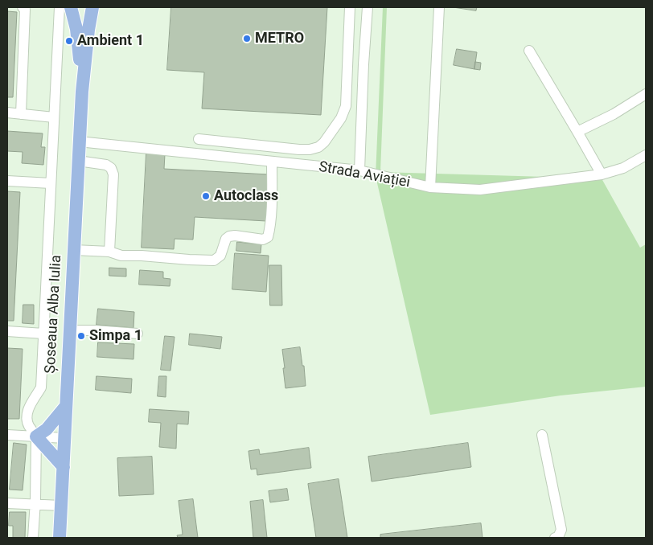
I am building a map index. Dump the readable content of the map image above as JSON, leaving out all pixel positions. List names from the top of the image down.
{
  "streets": {
    "main road": ["Șoseaua Alba Iulia"],
    "street": ["Strada Aviației"]
  },
  "crossings": [
    ["Strada Aviației", "Șoseaua Alba Iulia"]
  ],
  "places": [
    "METRO",
    "Ambient 1",
    "Autoclass",
    "Simpa 1"
  ]
}
